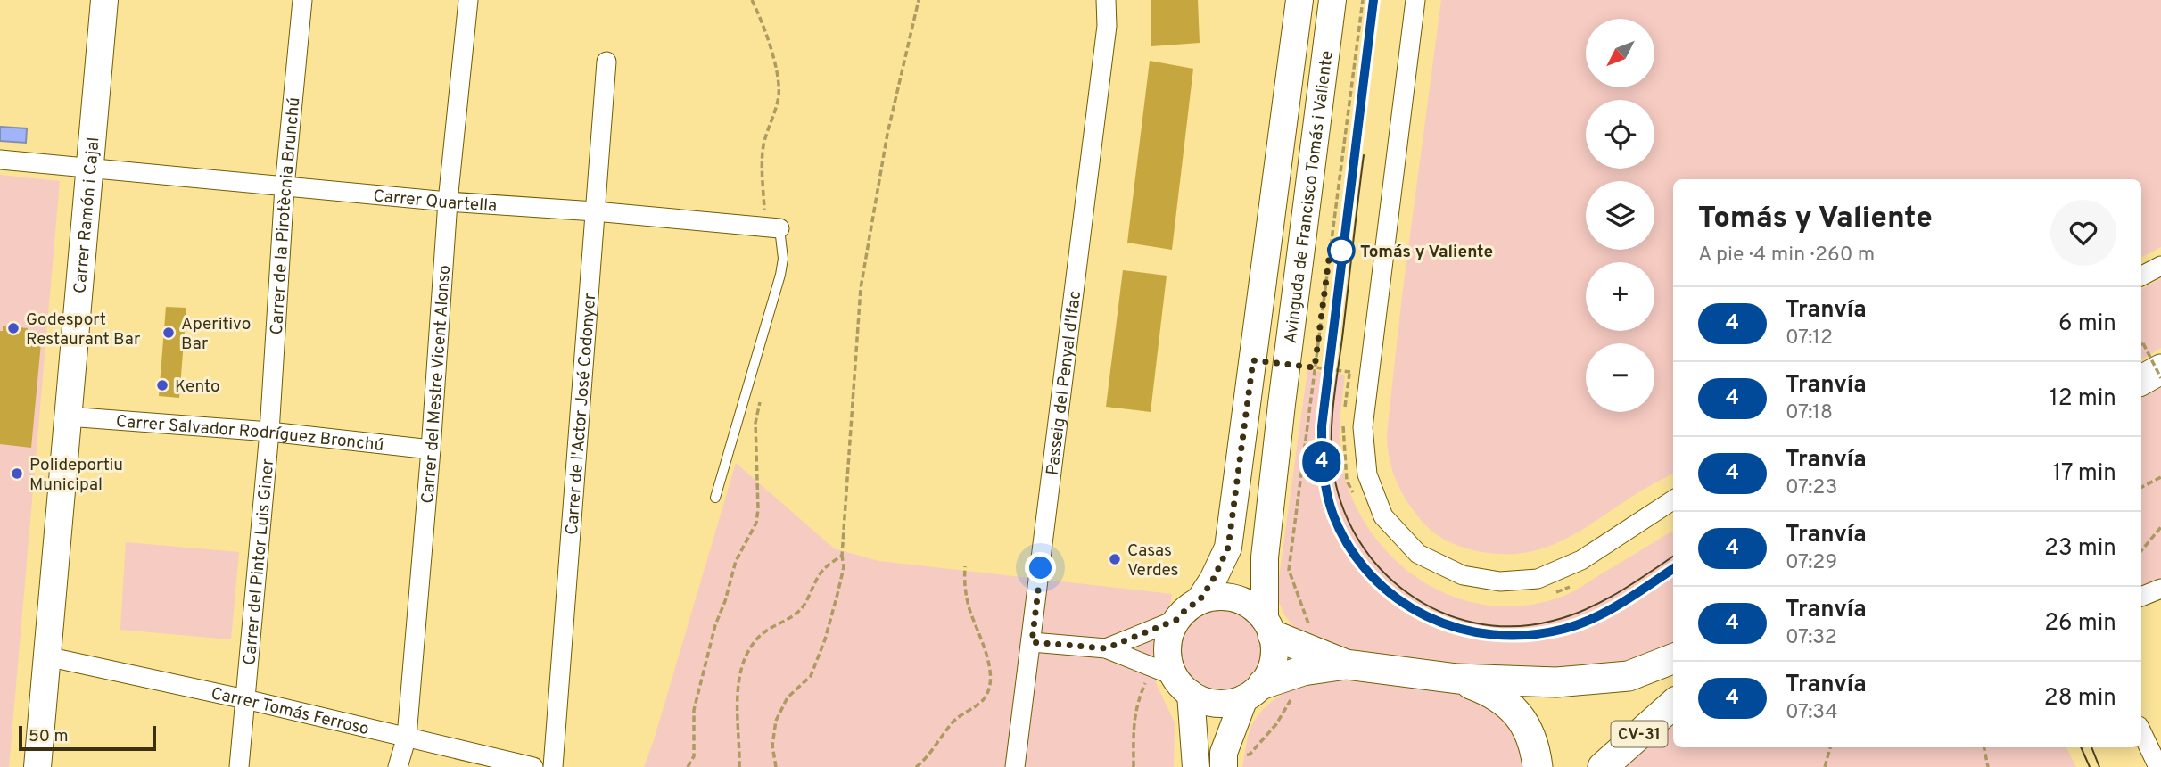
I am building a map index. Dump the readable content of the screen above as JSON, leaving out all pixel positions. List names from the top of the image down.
{
  "streets": {
    "main road": ["Avinguda de Francisco Tomás i Valiente", "Carrer Ramón i Cajal", "CV-31"],
    "street": [
      "Carrer Quartella",
      "Carrer de la Pirotècnia Brunchú",
      "Passeig del Penyal d'Ifac",
      "Carrer del Mestre Vicent Alonso",
      "Carrer de l'Actor José Codonyer",
      "Carrer Salvador Rodríguez Bronchú",
      "Carrer del Pintor Luis Giner",
      "Carrer Tomás Ferroso"
    ]
  },
  "crossings": [
    ["Carrer Quartella", "Carrer Ramón i Cajal"],
    ["Carrer Quartella", "Carrer de la Pirotècnia Brunchú"],
    ["Carrer Quartella", "Carrer del Mestre Vicent Alonso"],
    ["Carrer Quartella", "Carrer de l'Actor José Codonyer"],
    ["Carrer Ramón i Cajal", "Carrer Salvador Rodríguez Bronchú"],
    ["Carrer Ramón i Cajal", "Carrer Tomás Ferroso"],
    ["Carrer de la Pirotècnia Brunchú", "Carrer Salvador Rodríguez Bronchú"],
    ["Carrer de la Pirotècnia Brunchú", "Carrer del Pintor Luis Giner"],
    ["Carrer del Mestre Vicent Alonso", "Carrer Salvador Rodríguez Bronchú"],
    ["Carrer del Mestre Vicent Alonso", "Carrer Tomás Ferroso"],
    ["Carrer Salvador Rodríguez Bronchú", "Carrer del Pintor Luis Giner"],
    ["Carrer del Pintor Luis Giner", "Carrer Tomás Ferroso"]
  ],
  "places": [
    "Tomás y Valiente",
    "Godesport Restaurant Bar",
    "Aperitivo Bar",
    "Kento",
    "Polideportiu Municipal",
    "Casas Verdes"
  ],
  "lines": ["tram line 4"],
  "scale_bar": "50 m",
  "north": "bottom left",
  "page": {
    "on_map": "4",
    "map_buttons": ["+", "−"],
    "heading": ["Tomás y Valiente", "A pie · 4 min · 260 m"],
    "list": [
      {
        "mark": "4",
        "name": "Tranvía",
        "note": "07:12",
        "value": "6 min"
      },
      {
        "mark": "4",
        "name": "Tranvía",
        "note": "07:18",
        "value": "12 min"
      },
      {
        "mark": "4",
        "name": "Tranvía",
        "note": "07:23",
        "value": "17 min"
      },
      {
        "mark": "4",
        "name": "Tranvía",
        "note": "07:29",
        "value": "23 min"
      },
      {
        "mark": "4",
        "name": "Tranvía",
        "note": "07:32",
        "value": "26 min"
      },
      {
        "mark": "4",
        "name": "Tranvía",
        "note": "07:34",
        "value": "28 min"
      }
    ],
    "scale": "50 m"
  }
}
